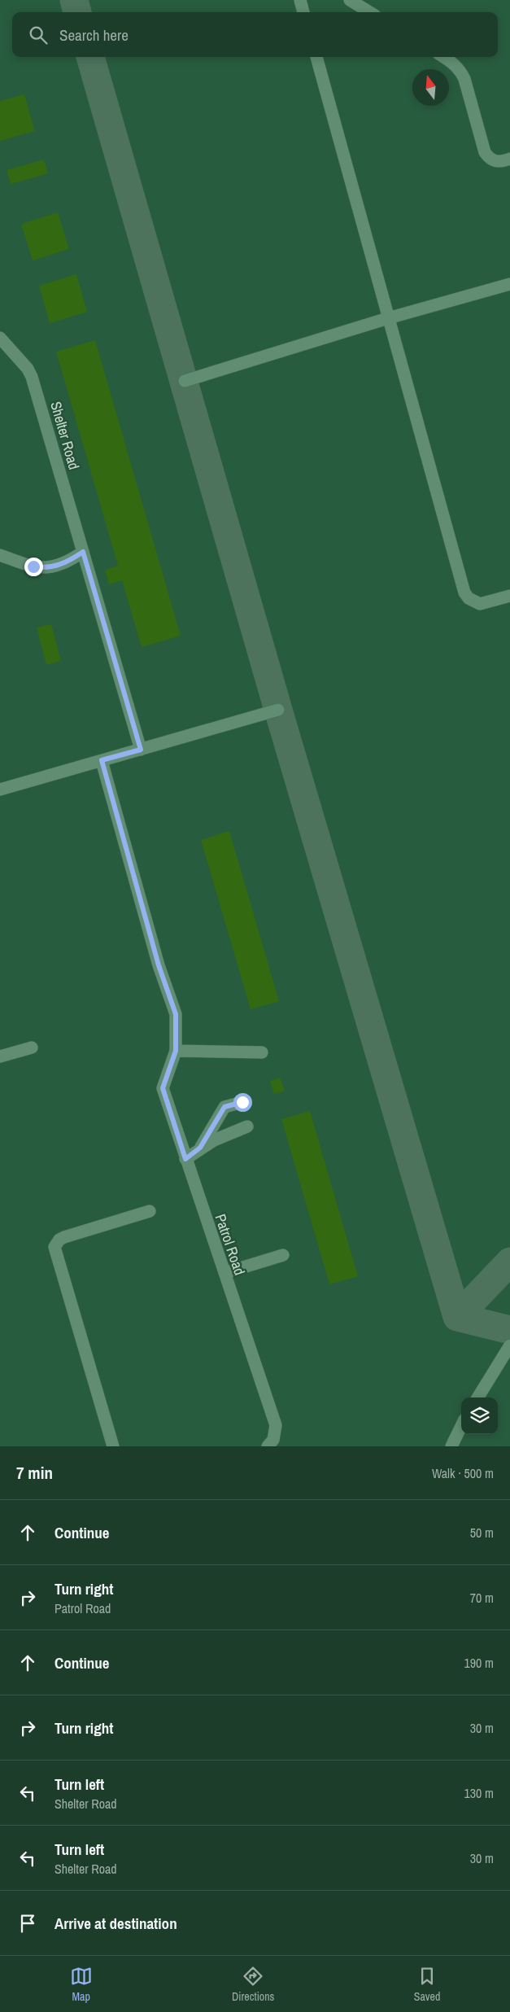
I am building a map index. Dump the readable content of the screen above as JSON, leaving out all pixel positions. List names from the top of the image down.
{
  "streets": {
    "lane": ["Shelter Road", "Patrol Road"]
  },
  "north": "top",
  "page": {
    "search": "Search here",
    "heading": ["7 min", "Walk · 500 m"],
    "list": [
      ["Continue", "50 m"],
      ["Turn right", "Patrol Road", "70 m"],
      ["Continue", "190 m"],
      ["Turn right", "30 m"],
      ["Turn left", "Shelter Road", "130 m"],
      ["Turn left", "Shelter Road", "30 m"],
      "Arrive at destination"
    ],
    "nav": ["Map", "Directions", "Saved"]
  }
}
